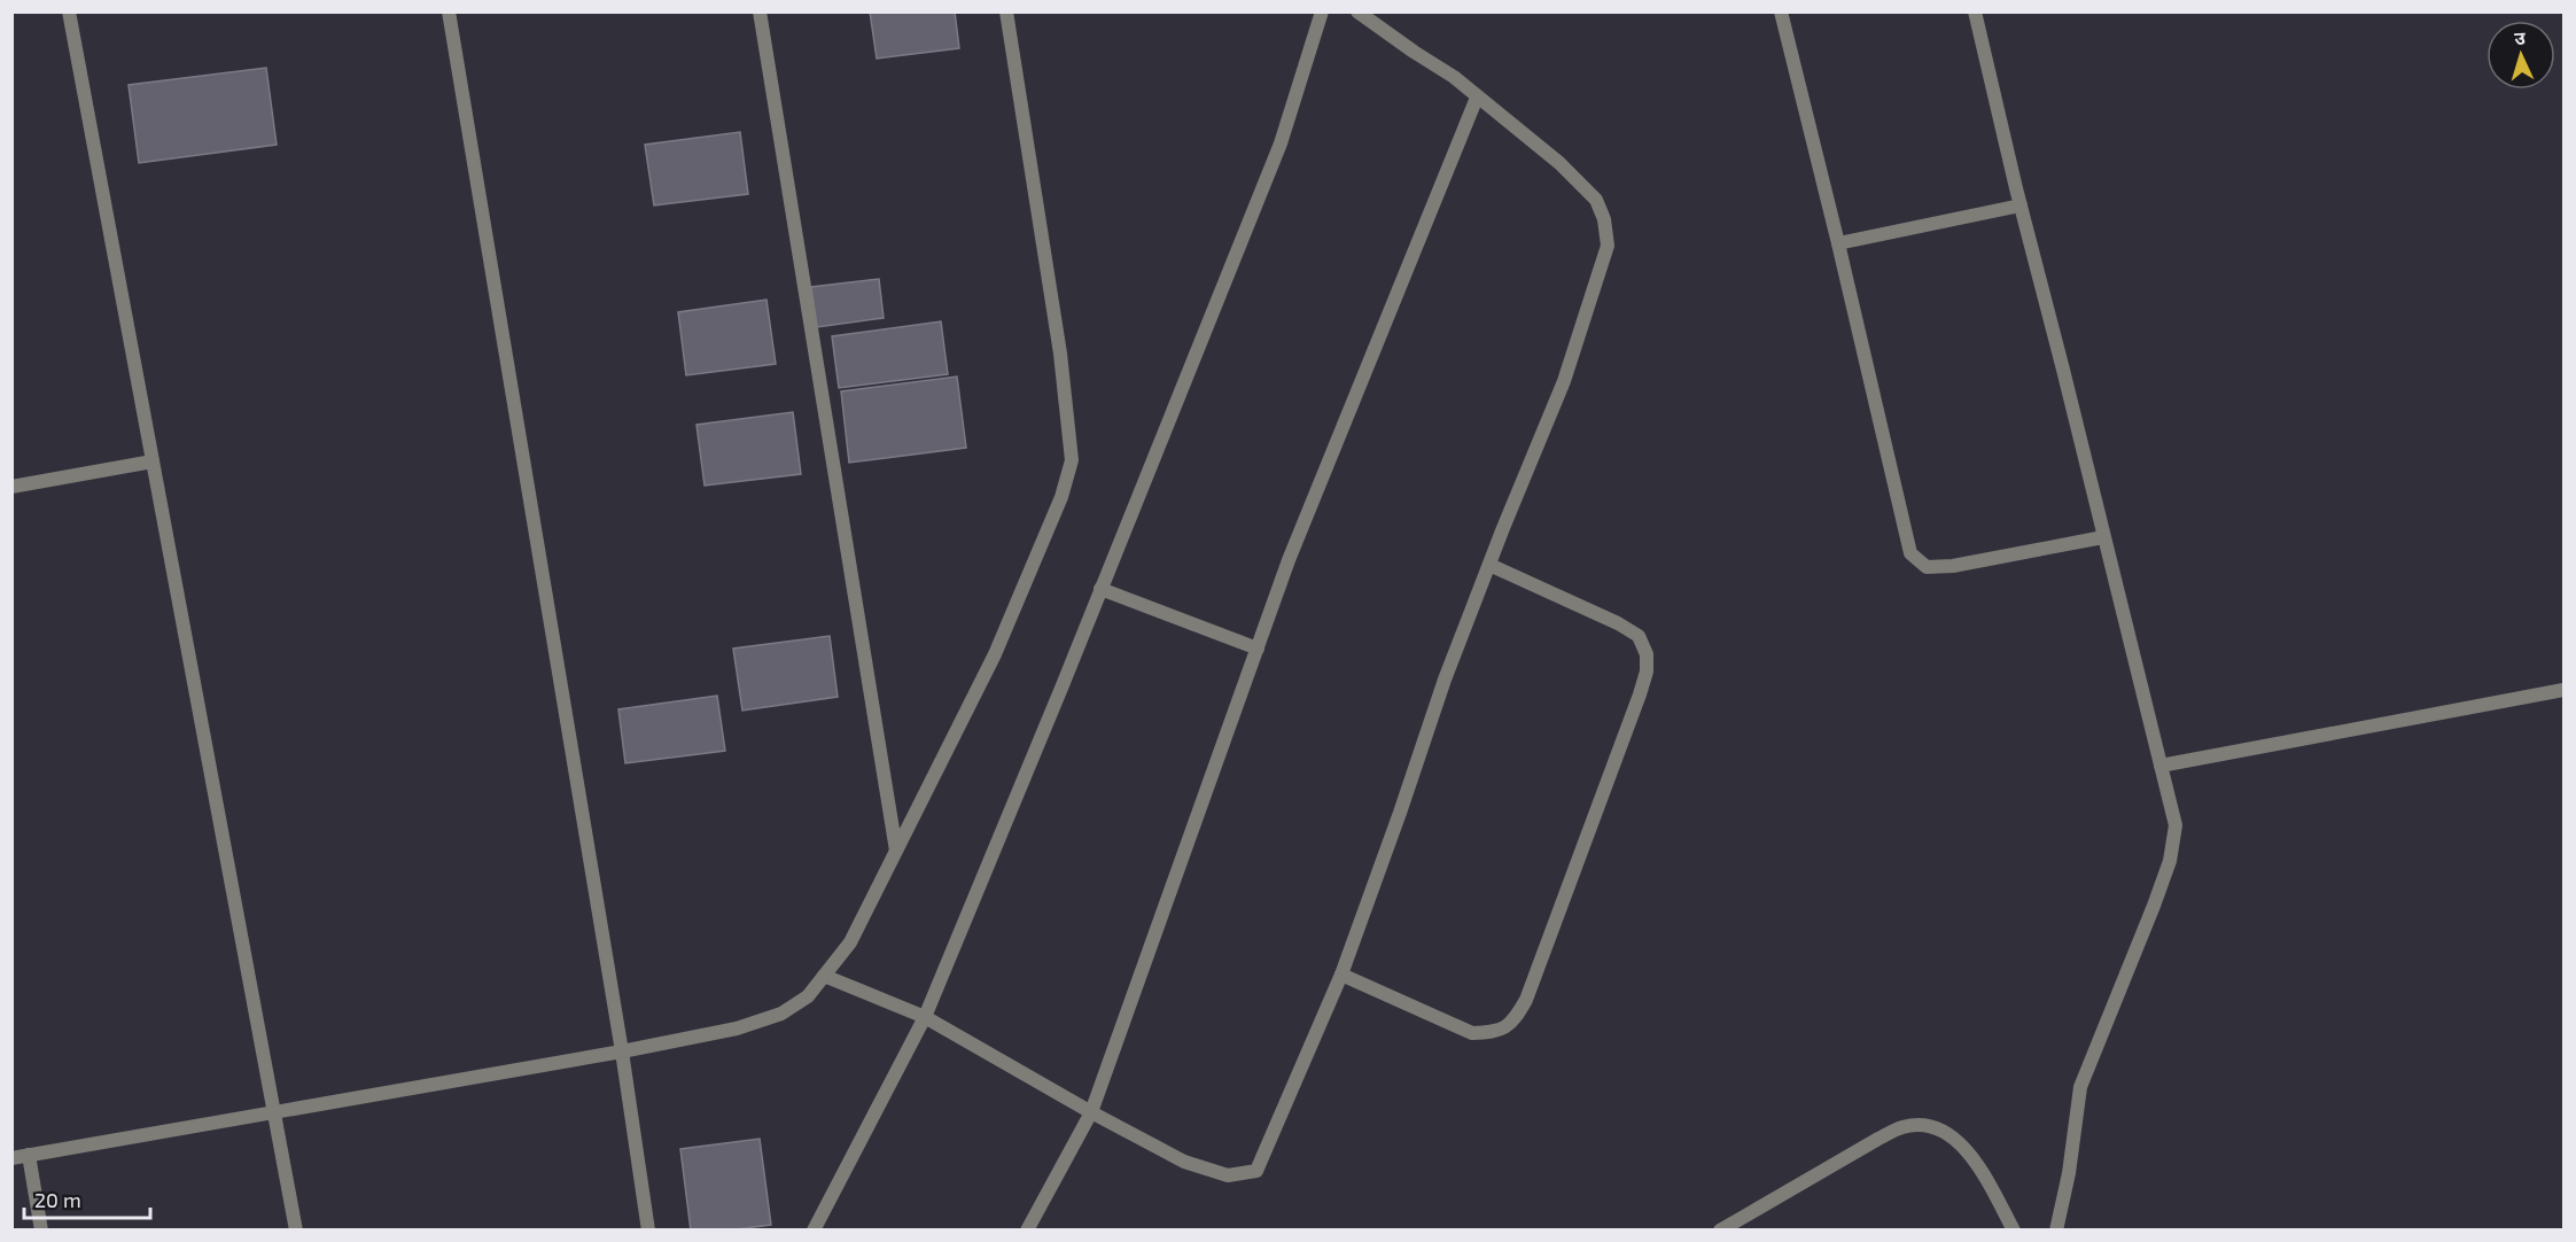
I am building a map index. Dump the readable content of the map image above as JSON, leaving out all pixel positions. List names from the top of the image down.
{
  "scale_bar": "20 m",
  "north": "top"
}
